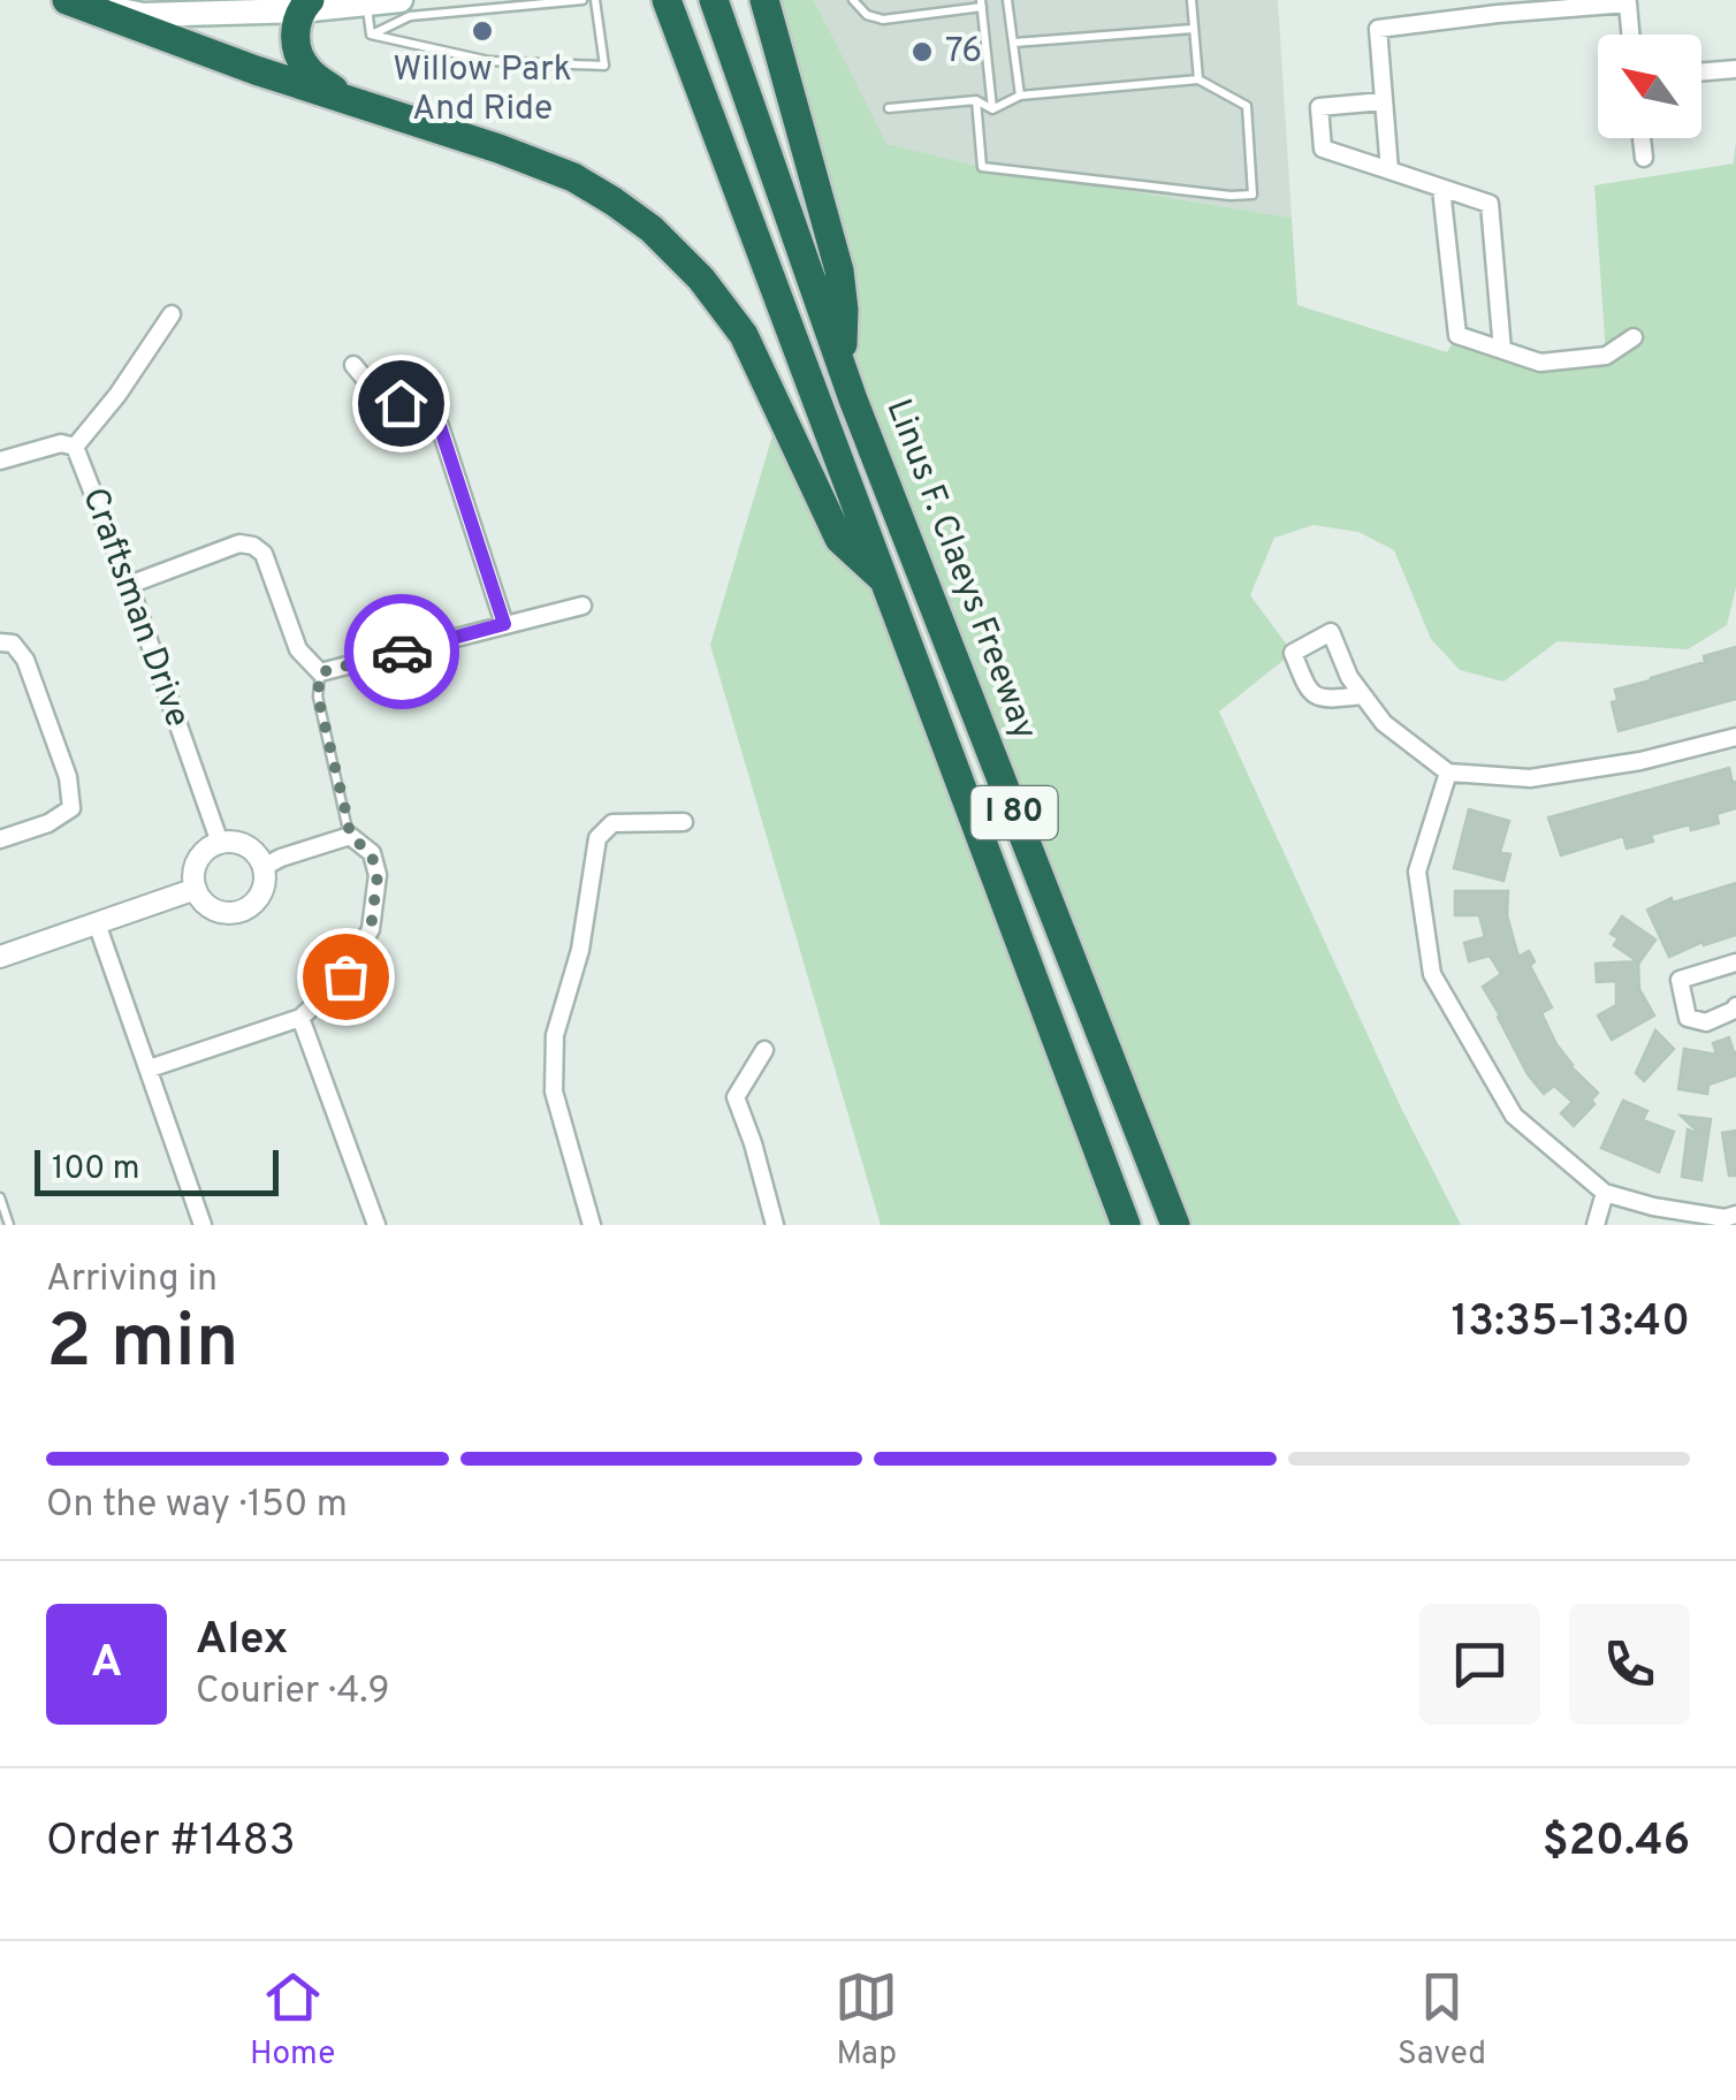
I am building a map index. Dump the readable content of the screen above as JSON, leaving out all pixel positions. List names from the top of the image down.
{
  "streets": {
    "highway": ["Linus F. Claeys Freeway", "I 80"],
    "street": ["Craftsman Drive"]
  },
  "places": ["Willow Park And Ride", "76"],
  "scale_bar": "100 m",
  "north": "top left",
  "page": {
    "scale": "100 m",
    "heading": ["2 min", "Arriving in", "13:35–13:40"],
    "panel": [
      "Alex",
      "Courier · 4.9",
      "Order #1483",
      "$20.46"
    ],
    "bar": "On the way · 150 m",
    "round": "A",
    "tabs": ["Home", "Map", "Saved"]
  }
}
